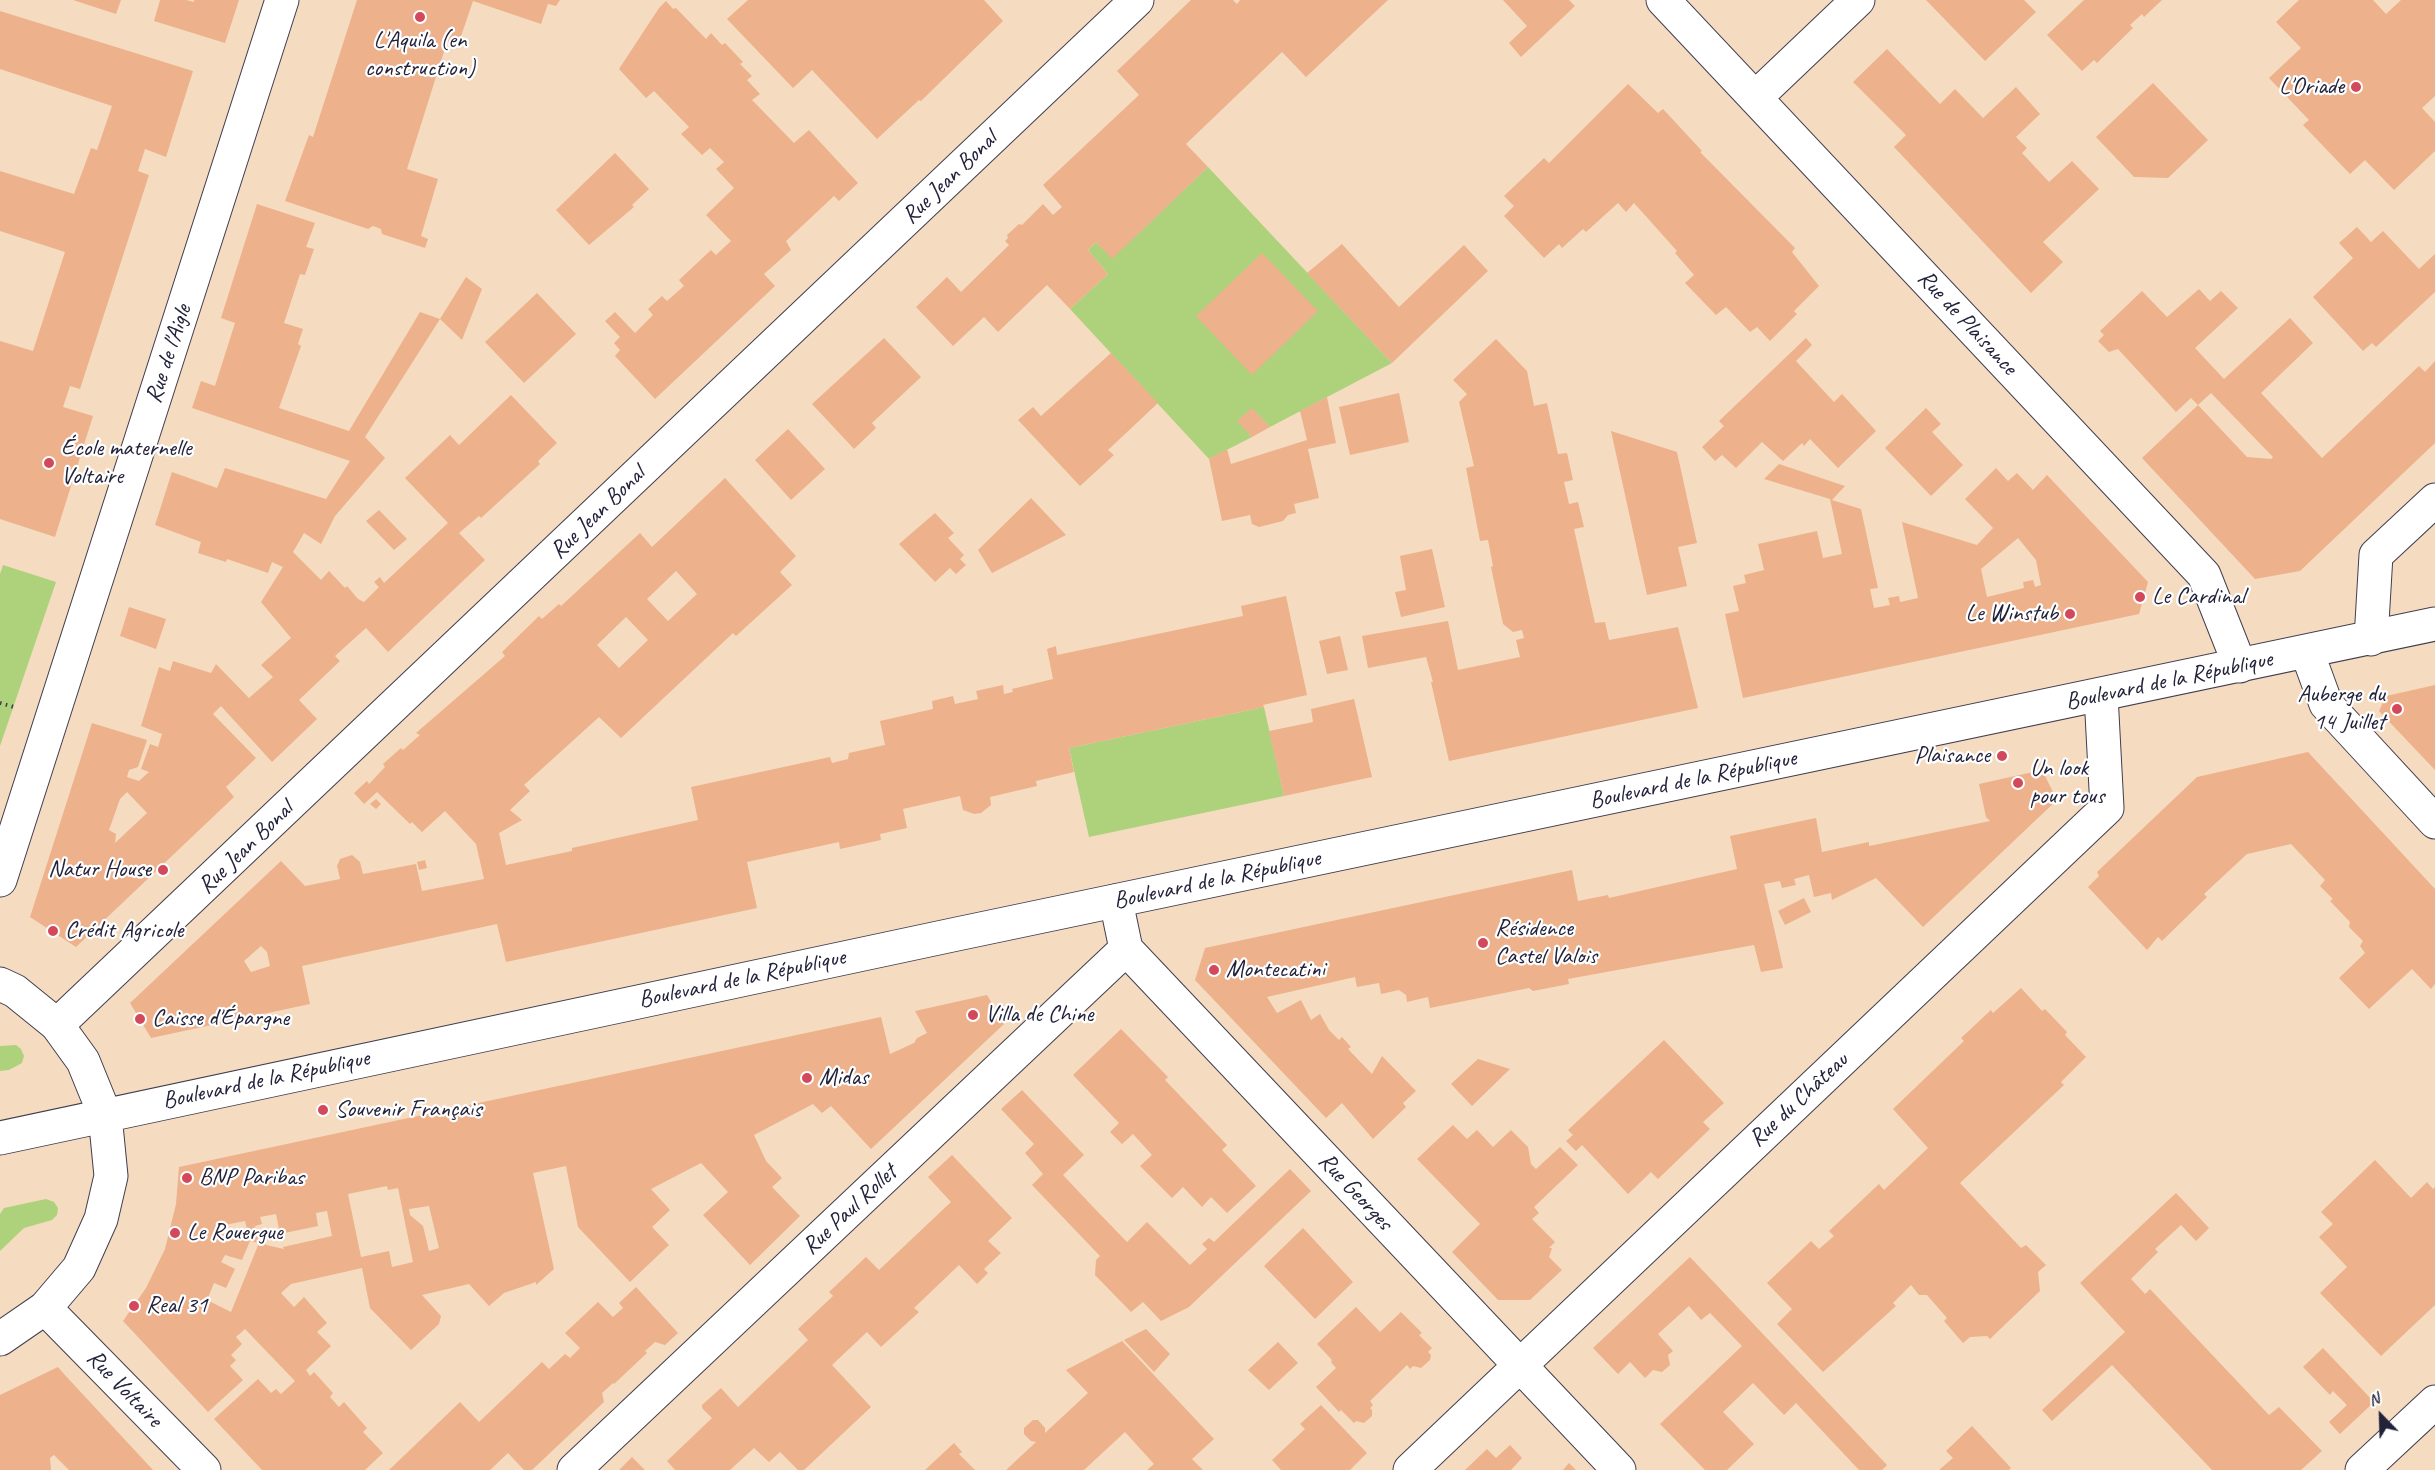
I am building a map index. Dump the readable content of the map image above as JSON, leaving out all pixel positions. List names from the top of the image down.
{
  "streets": {
    "street": [
      "Rue Jean Bonal",
      "Rue de Plaisance",
      "Rue de l'Aigle",
      "Boulevard de la République",
      "Rue du Château",
      "Rue Georges",
      "Rue Paul Rollet",
      "Rue Voltaire"
    ]
  },
  "crossings": [
    ["Rue de Plaisance", "Boulevard de la République"],
    ["Boulevard de la République", "Rue du Château"],
    ["Rue du Château", "Rue Georges"],
    ["Rue Georges", "Rue Paul Rollet"]
  ],
  "places": [
    "L'Aquila (en construction)",
    "L'Oriade",
    "École maternelle Voltaire",
    "Le Cardinal",
    "Le Winstub",
    "Auberge du 14 Juillet",
    "Plaisance",
    "Un look pour tous",
    "Natur House",
    "Crédit Agricole",
    "Résidence Castel Valois",
    "Montecatini",
    "Villa de Chine",
    "Caisse d'Épargne",
    "Midas",
    "Souvenir Français",
    "BNP Paribas",
    "Le Rouergue",
    "Real 31"
  ],
  "north": "top left"
}
